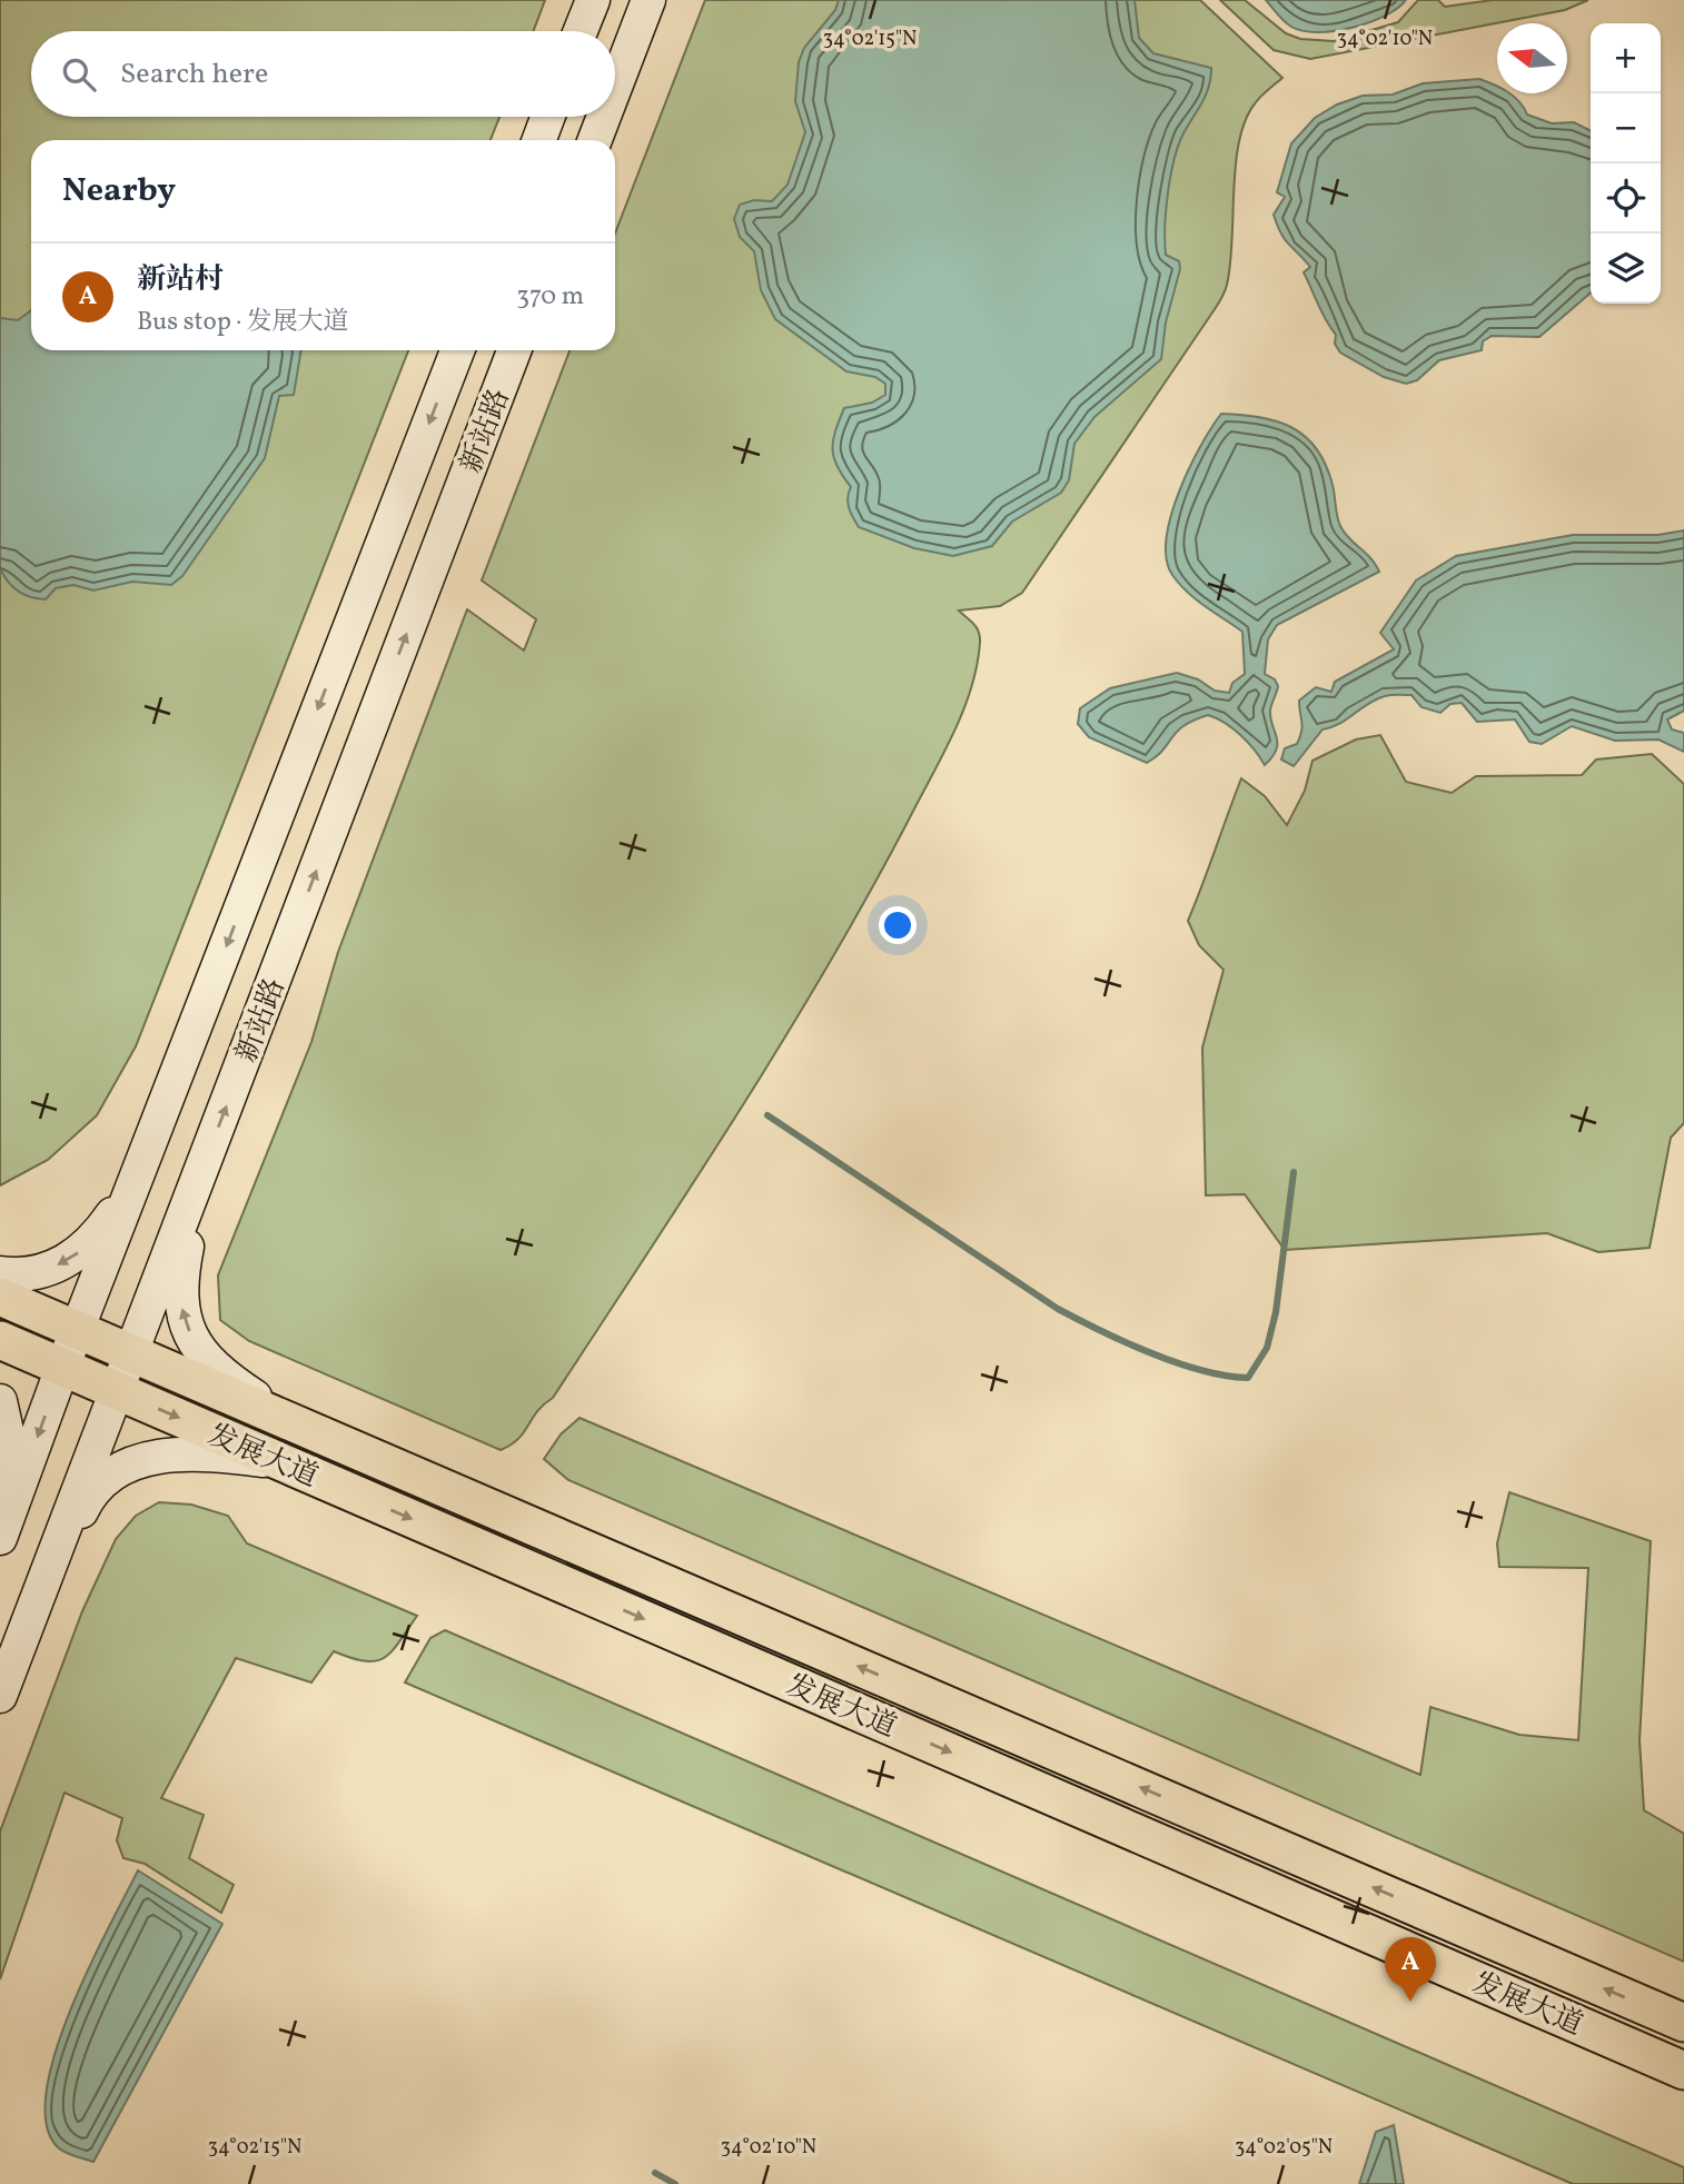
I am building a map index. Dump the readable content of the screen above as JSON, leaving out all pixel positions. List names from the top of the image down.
{
  "streets": {
    "main road": ["发展大道"],
    "street": ["新站路"]
  },
  "crossings": [
    ["新站路", "发展大道"]
  ],
  "north": "left",
  "page": {
    "map_buttons": ["+", "−"],
    "search": "Search here",
    "heading": "Nearby",
    "list": [
      {
        "mark": "A",
        "name": "新站村",
        "note": "Bus stop · 发展大道",
        "value": "370 m"
      }
    ],
    "pins": "A"
  },
  "coordinates": ["34°02'15\"N", "34°02'10\"N", "34°02'05\"N"]
}
